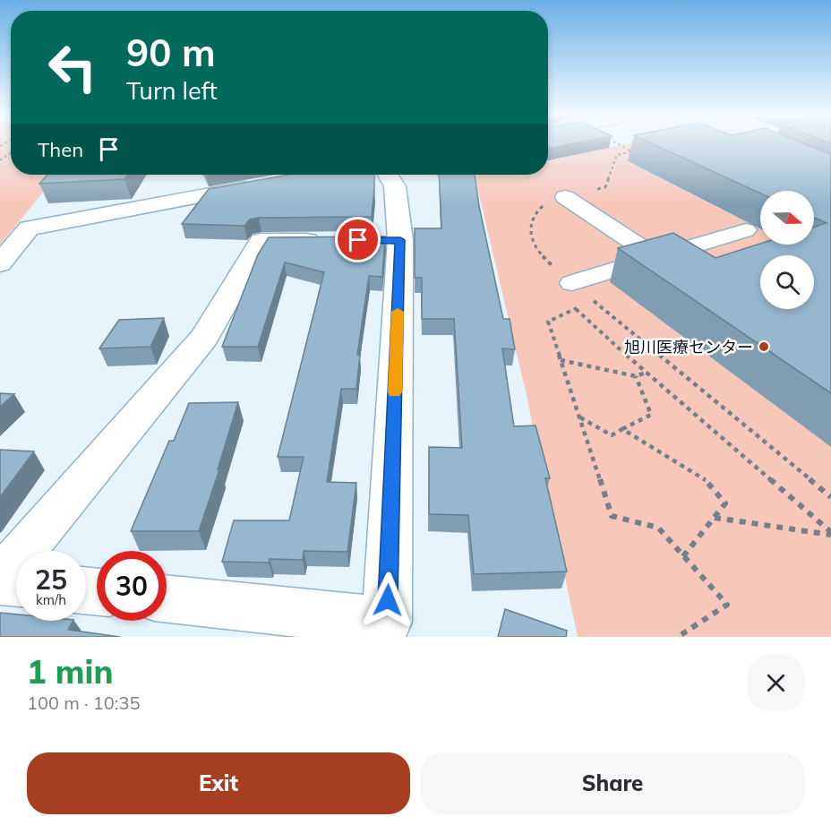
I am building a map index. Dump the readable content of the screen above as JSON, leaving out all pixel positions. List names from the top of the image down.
{
  "places": ["旭川医療センター"],
  "north": "right",
  "page": {
    "turn": ["90 m", "Turn left"],
    "then": "Then",
    "speed": "25 km/h",
    "limit": "30",
    "heading": ["1 min", "100 m · 10:35"],
    "buttons": ["Exit", "Share"]
  }
}
